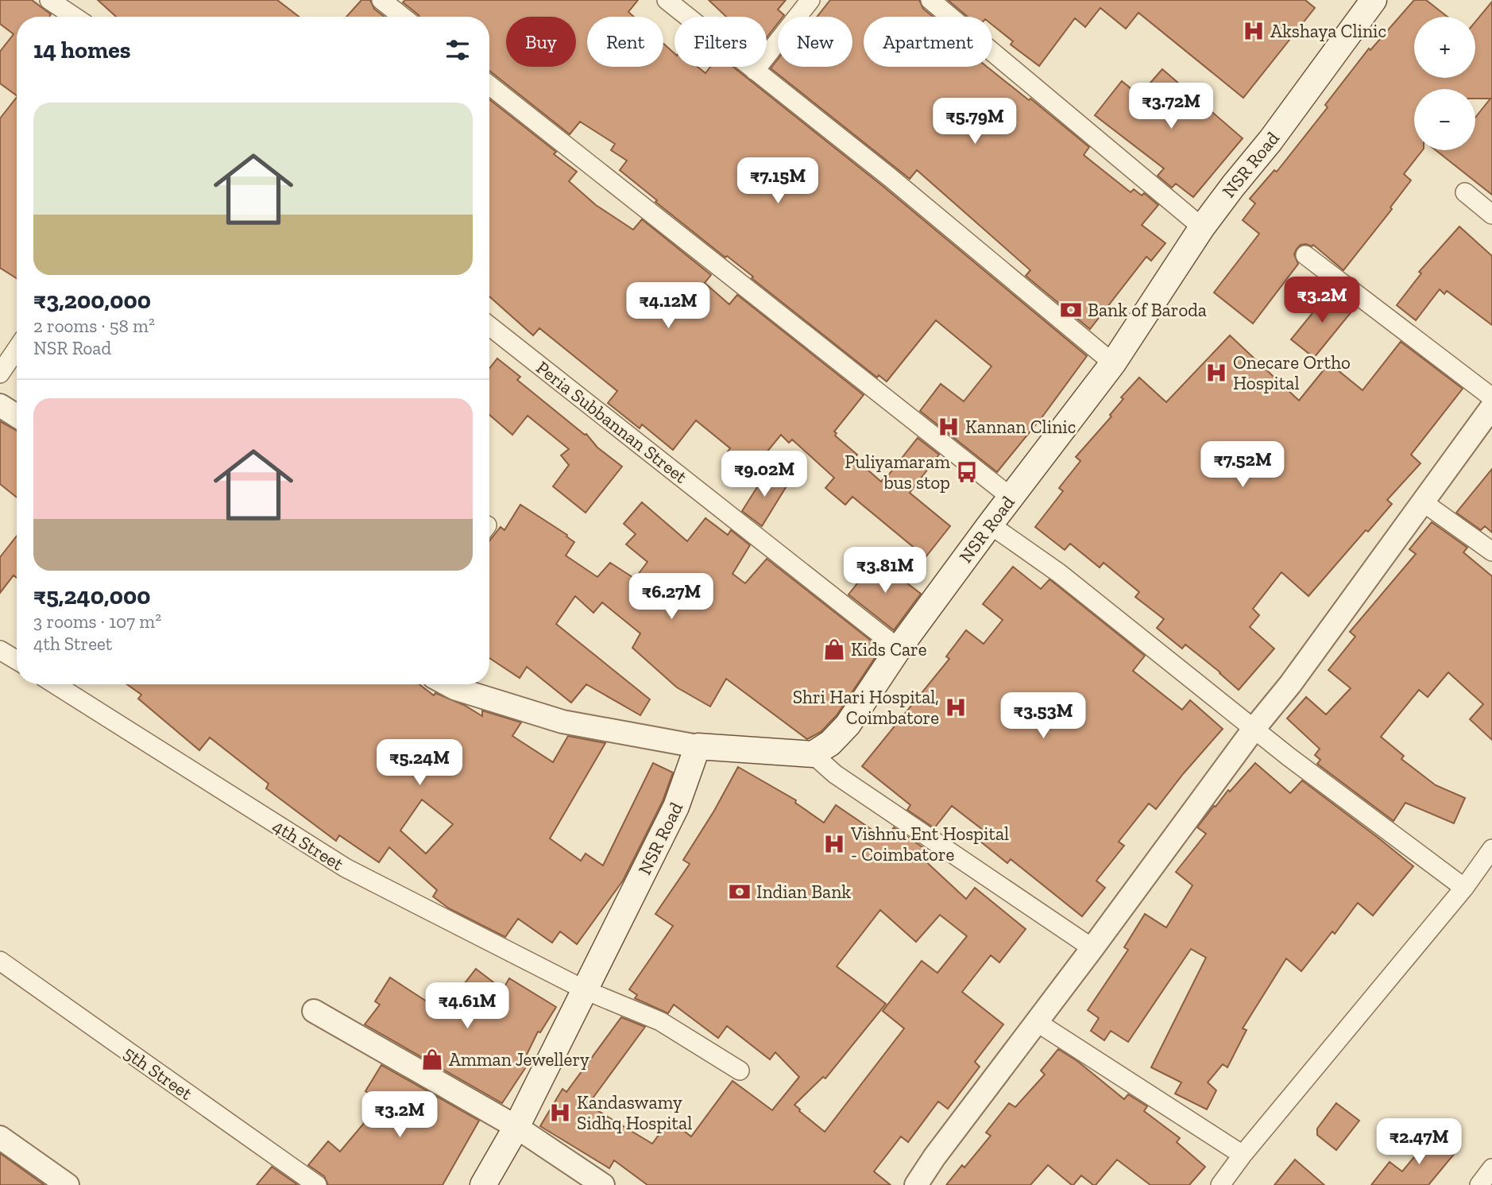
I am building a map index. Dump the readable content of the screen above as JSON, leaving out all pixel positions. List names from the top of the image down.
{
  "streets": {
    "main road": ["NSR Road"],
    "street": ["Peria Subbannan Street", "4th Street", "5th Street"]
  },
  "crossings": [
    ["NSR Road", "Peria Subbannan Street"],
    ["NSR Road", "4th Street"]
  ],
  "places": {
    "hospital": [
      "Akshaya Clinic",
      "Onecare Ortho Hospital",
      "Kannan Clinic",
      "Shri Hari Hospital, Coimbatore",
      "Vishnu Ent Hospital - Coimbatore",
      "Kandaswamy Sidhq Hospital"
    ],
    "bank": ["Bank of Baroda", "Indian Bank"],
    "bus stop": ["Puliyamaram bus stop"],
    "shop": ["Kids Care", "Amman Jewellery"]
  },
  "page": {
    "map_buttons": ["+", "−"],
    "chip": [
      "Buy",
      "Rent",
      "Filters",
      "New",
      "Apartment"
    ],
    "heading": "14 homes",
    "price": [
      "₹3.72M",
      "₹5.79M",
      "₹7.15M",
      "₹3.2M",
      "₹4.12M",
      "₹7.52M",
      "₹9.02M",
      "₹3.81M",
      "₹6.27M",
      "₹3.53M",
      "₹5.24M",
      "₹4.61M",
      "₹3.2M",
      "₹2.47M"
    ],
    "list": [
      {
        "name": "₹3,200,000",
        "note": "2 rooms · 58 m² · NSR Road"
      },
      {
        "name": "₹5,240,000",
        "note": "3 rooms · 107 m² · 4th Street"
      }
    ]
  }
}
